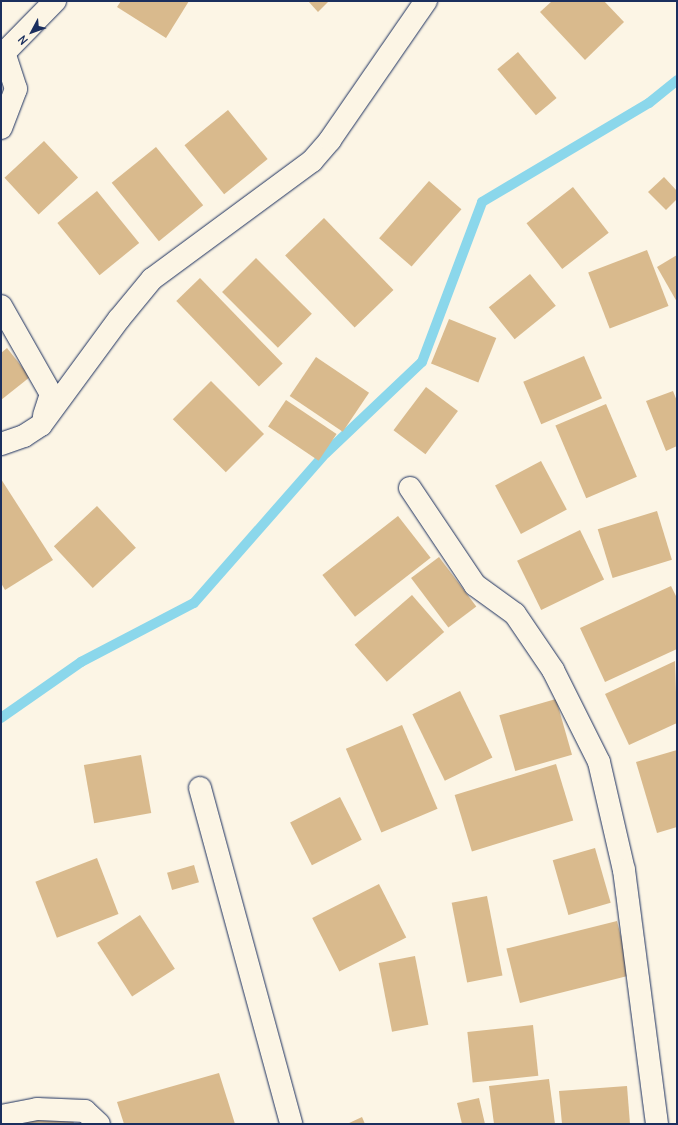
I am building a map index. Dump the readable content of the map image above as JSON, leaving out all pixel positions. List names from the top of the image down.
{
  "north": "bottom left"
}
